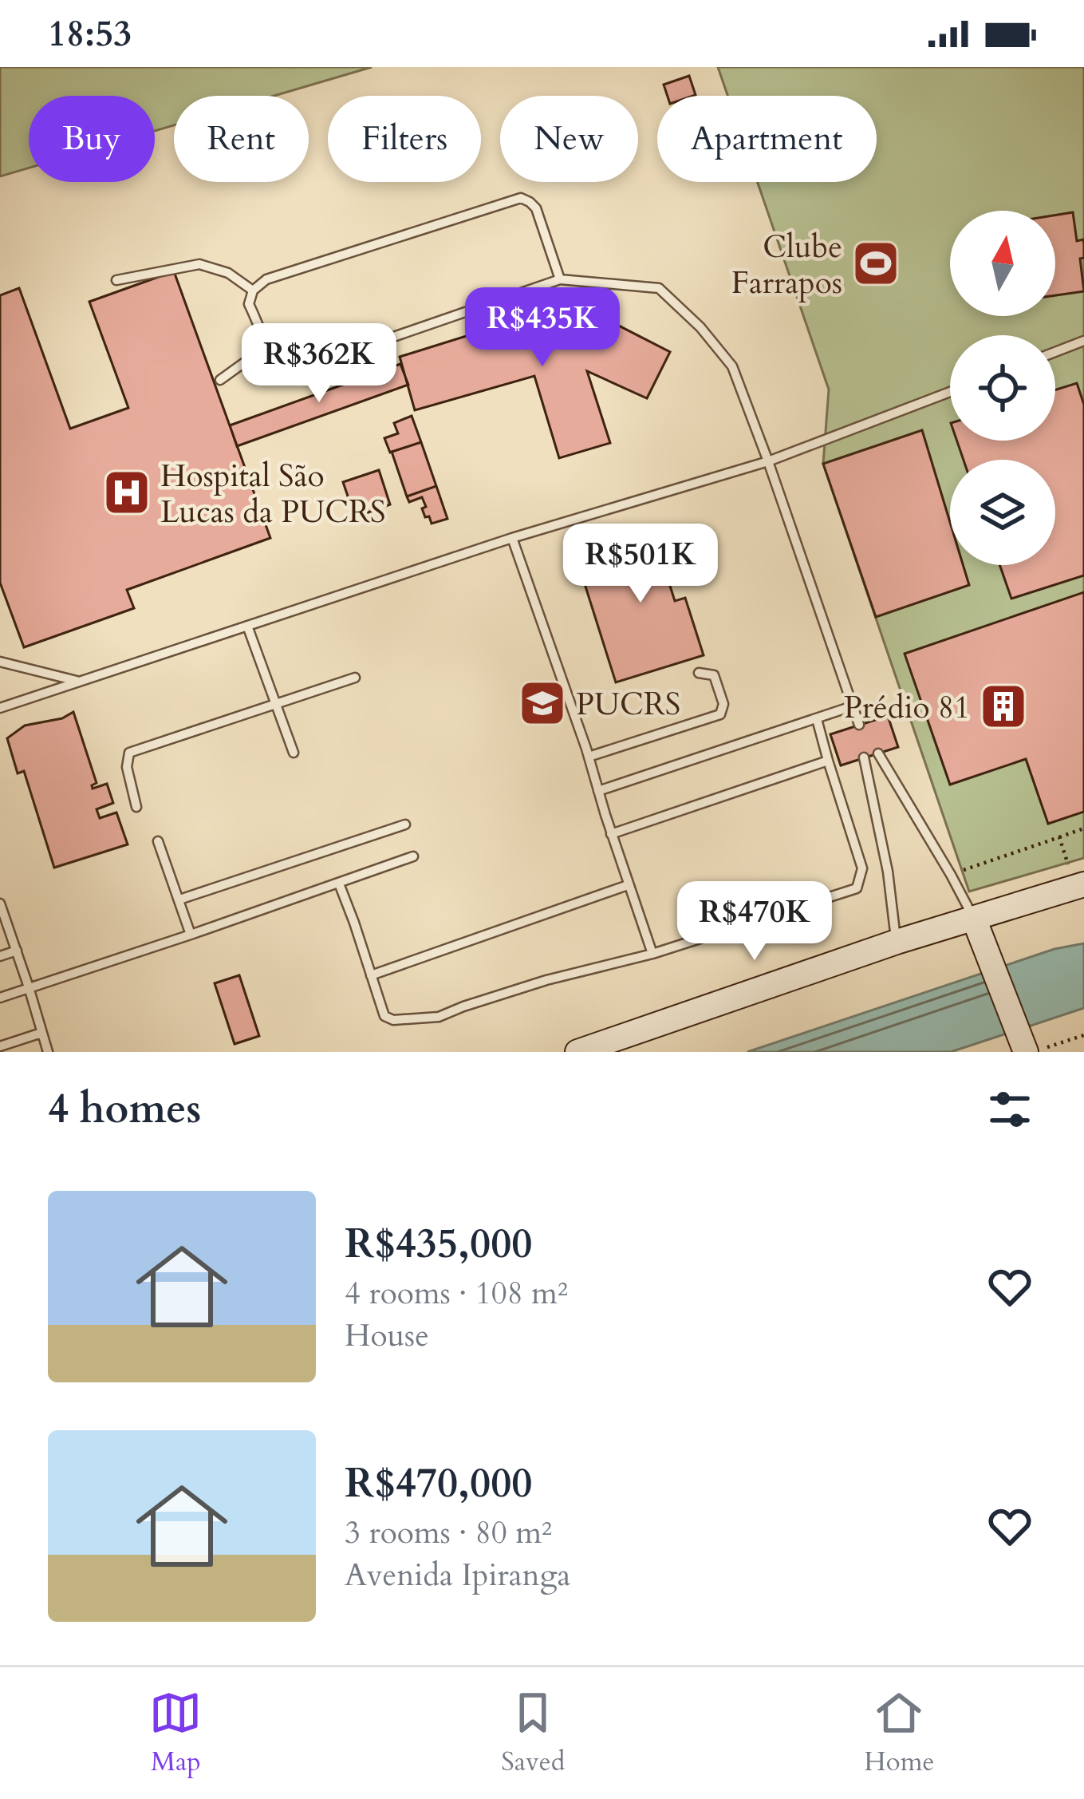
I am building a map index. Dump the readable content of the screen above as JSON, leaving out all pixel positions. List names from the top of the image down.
{
  "places": {
    "sports": ["Clube Farrapos"],
    "hospital": ["Hospital São Lucas da PUCRS"],
    "school or university": ["PUCRS"],
    "building": ["Prédio 81"]
  },
  "north": "top",
  "page": {
    "status": "18:53",
    "chip": [
      "Buy",
      "Rent",
      "Filters",
      "New",
      "Apartment"
    ],
    "price": [
      "R$435K",
      "R$362K",
      "R$501K",
      "R$470K"
    ],
    "heading": "4 homes",
    "list": [
      {
        "name": "R$435,000",
        "note": "4 rooms · 108 m² · House"
      },
      {
        "name": "R$470,000",
        "note": "3 rooms · 80 m² · Avenida Ipiranga"
      }
    ],
    "tabs": ["Map", "Saved", "Home"]
  }
}
